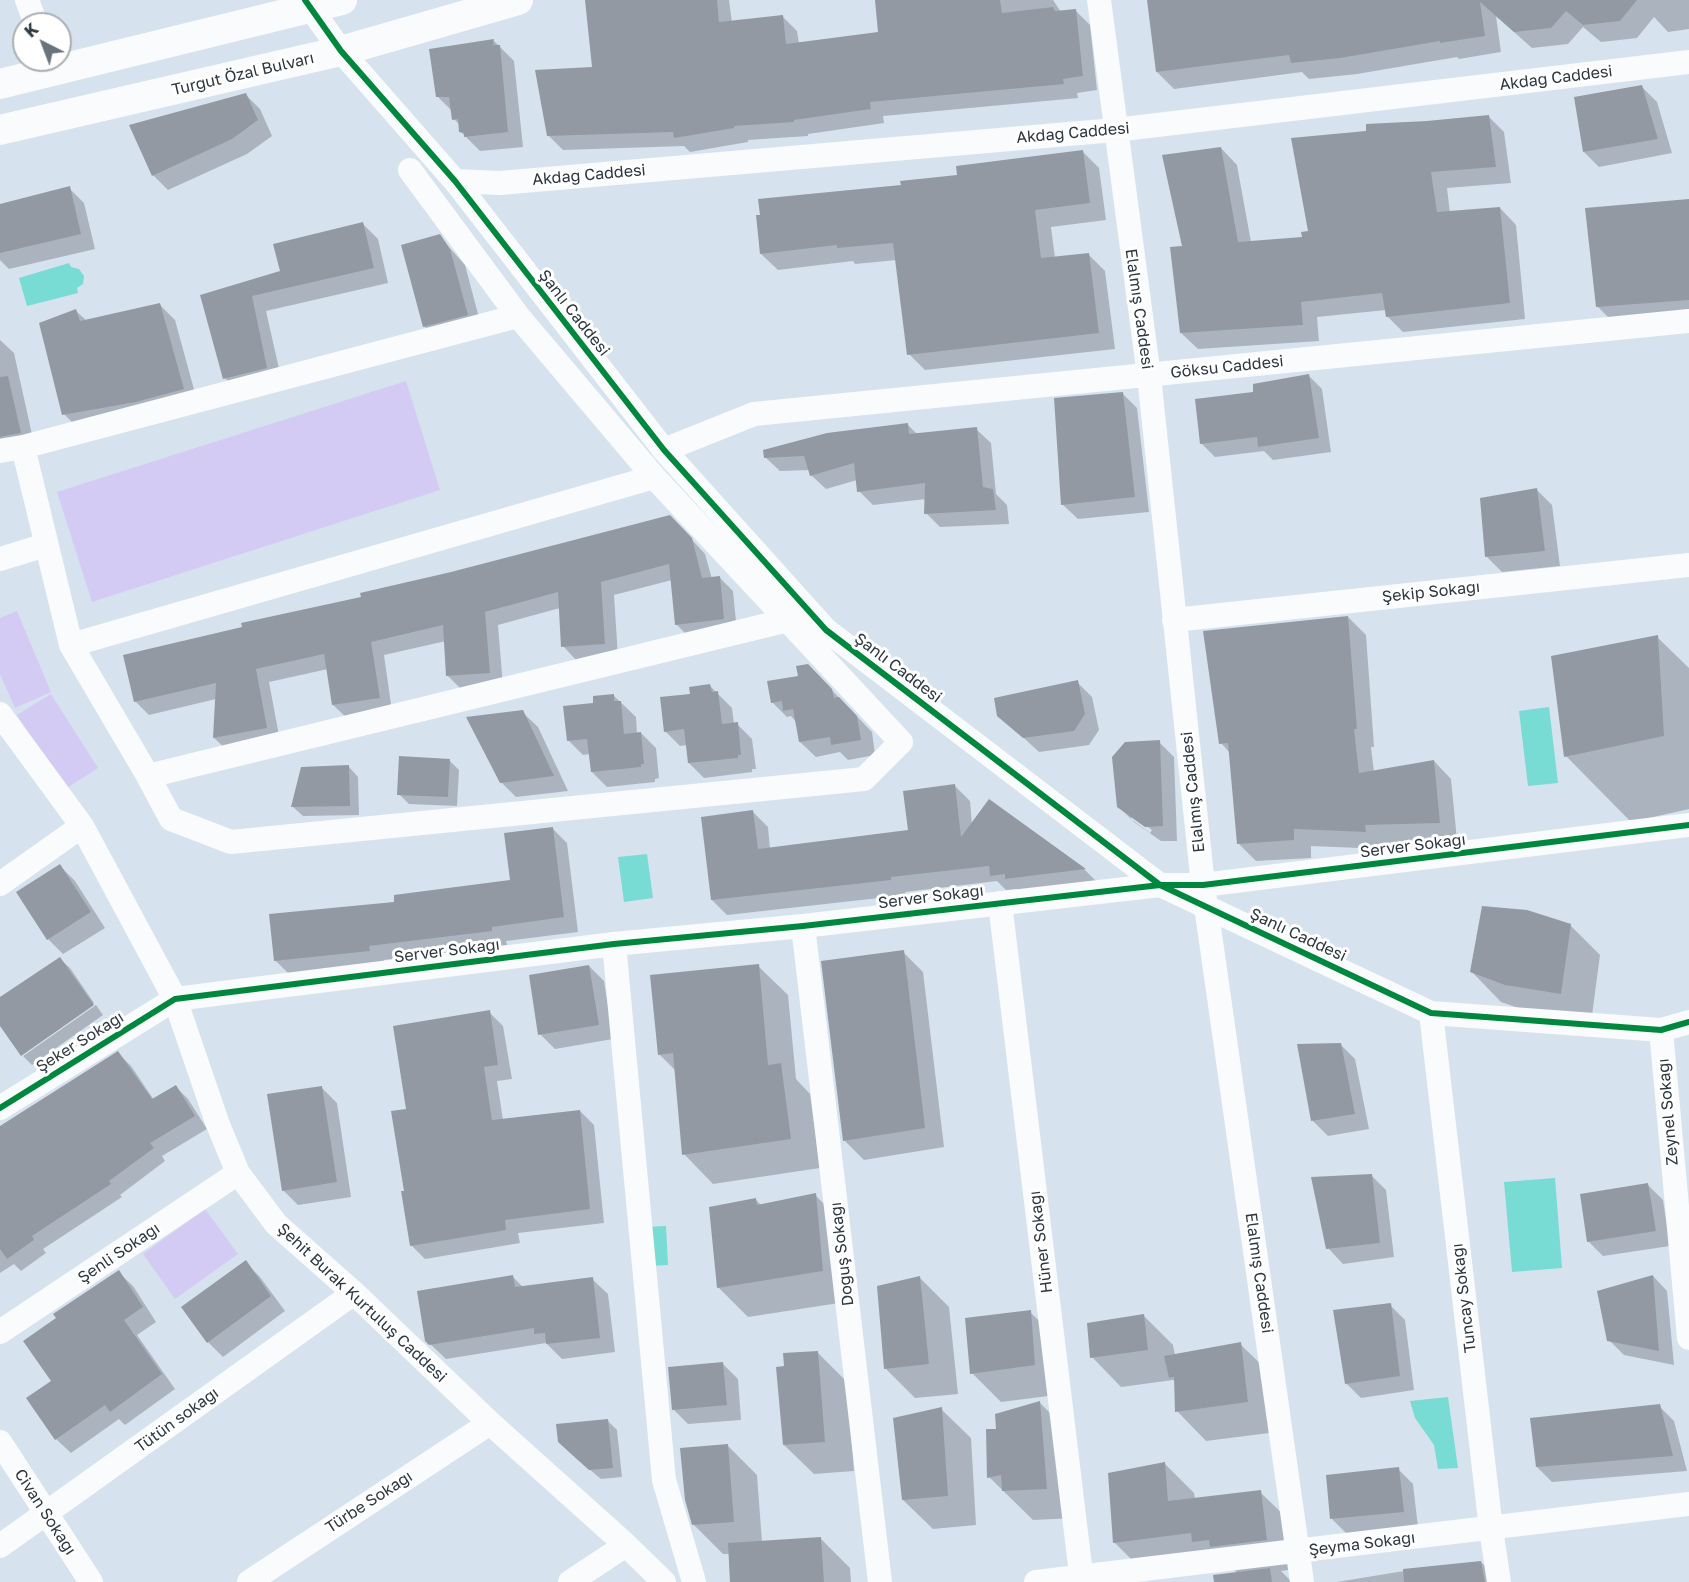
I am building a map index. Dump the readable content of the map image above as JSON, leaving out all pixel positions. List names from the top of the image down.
{
  "streets": {
    "main road": ["Turgut Özal Bulvarı"],
    "street": [
      "Akdağ Caddesi",
      "Elalmış Caddesi",
      "Şanlı Caddesi",
      "Göksu Caddesi",
      "Şekip Sokağı",
      "Server Sokağı",
      "Şeker Sokağı",
      "Zeynel Sokağı",
      "Hüner Sokağı",
      "Şenli Sokağı",
      "Doğuş Sokağı",
      "Tuncay Sokağı",
      "Şehit Burak Kurtuluş Caddesi",
      "Tütün sokağı",
      "Türbe Sokağı",
      "Civan Sokağı",
      "Şeyma Sokağı"
    ]
  },
  "crossings": [
    ["Turgut Özal Bulvarı", "Şanlı Caddesi"],
    ["Akdağ Caddesi", "Elalmış Caddesi"],
    ["Akdağ Caddesi", "Şanlı Caddesi"],
    ["Elalmış Caddesi", "Şanlı Caddesi"],
    ["Elalmış Caddesi", "Göksu Caddesi"],
    ["Elalmış Caddesi", "Şekip Sokağı"],
    ["Elalmış Caddesi", "Server Sokağı"],
    ["Elalmış Caddesi", "Şeyma Sokağı"],
    ["Şanlı Caddesi", "Göksu Caddesi"],
    ["Şanlı Caddesi", "Server Sokağı"],
    ["Şanlı Caddesi", "Zeynel Sokağı"],
    ["Şanlı Caddesi", "Tuncay Sokağı"],
    ["Server Sokağı", "Şeker Sokağı"],
    ["Server Sokağı", "Hüner Sokağı"],
    ["Server Sokağı", "Doğuş Sokağı"],
    ["Server Sokağı", "Şehit Burak Kurtuluş Caddesi"],
    ["Şeker Sokağı", "Şehit Burak Kurtuluş Caddesi"],
    ["Hüner Sokağı", "Şeyma Sokağı"],
    ["Şenli Sokağı", "Şehit Burak Kurtuluş Caddesi"],
    ["Tuncay Sokağı", "Şeyma Sokağı"],
    ["Şehit Burak Kurtuluş Caddesi", "Tütün sokağı"],
    ["Şehit Burak Kurtuluş Caddesi", "Türbe Sokağı"],
    ["Tütün sokağı", "Civan Sokağı"]
  ],
  "north": "top left"
}
